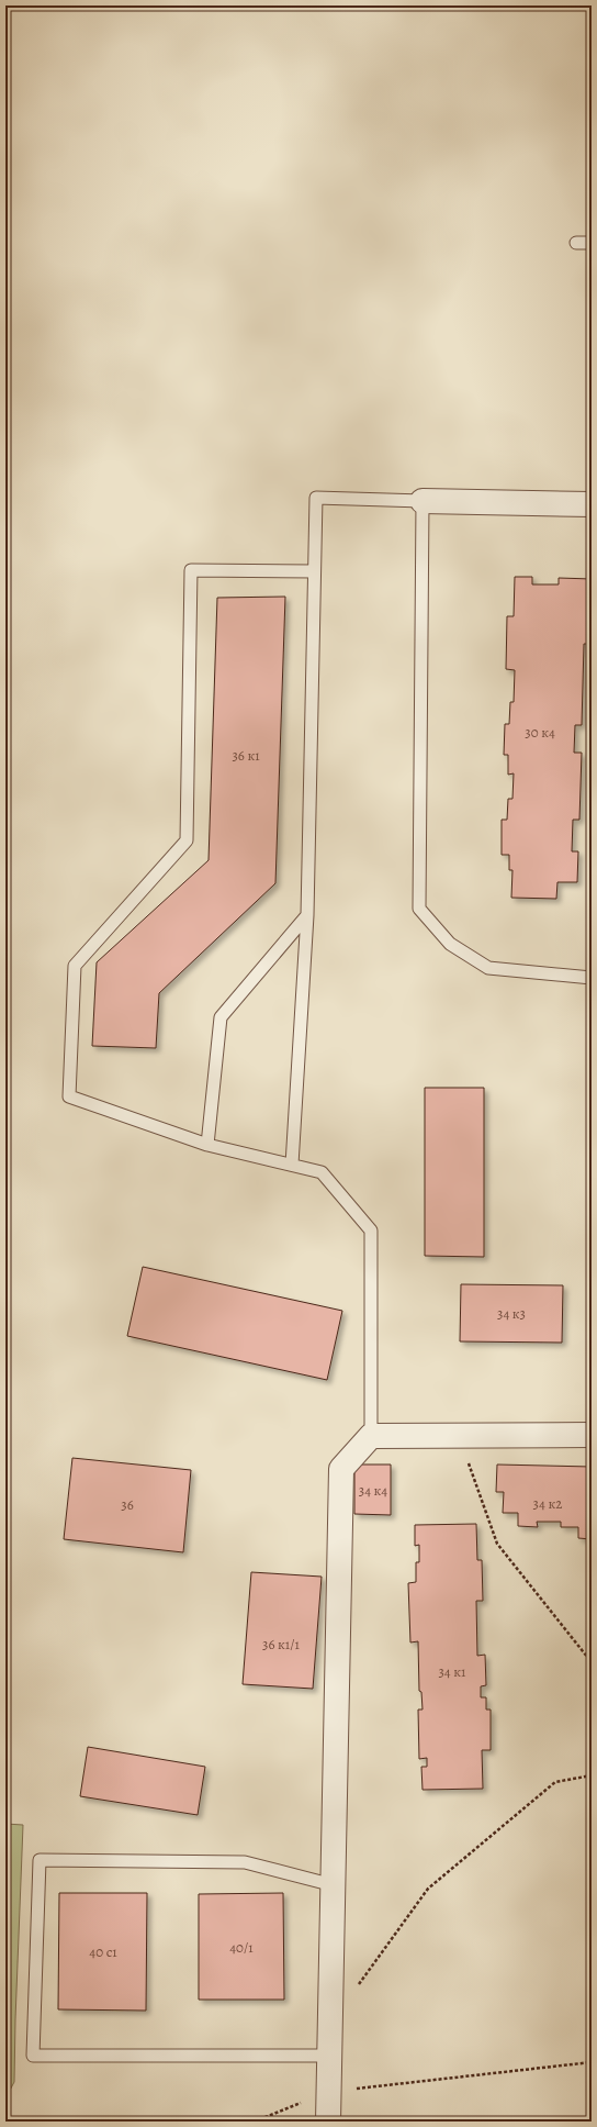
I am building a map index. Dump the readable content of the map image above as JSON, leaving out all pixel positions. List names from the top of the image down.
{
  "house_numbers": [
    "30 к4",
    "36 к1",
    "34 к3",
    "34 к4",
    "34 к2",
    "36",
    "36 к1/1",
    "34 к1",
    "40/1",
    "40 с1"
  ]
}
